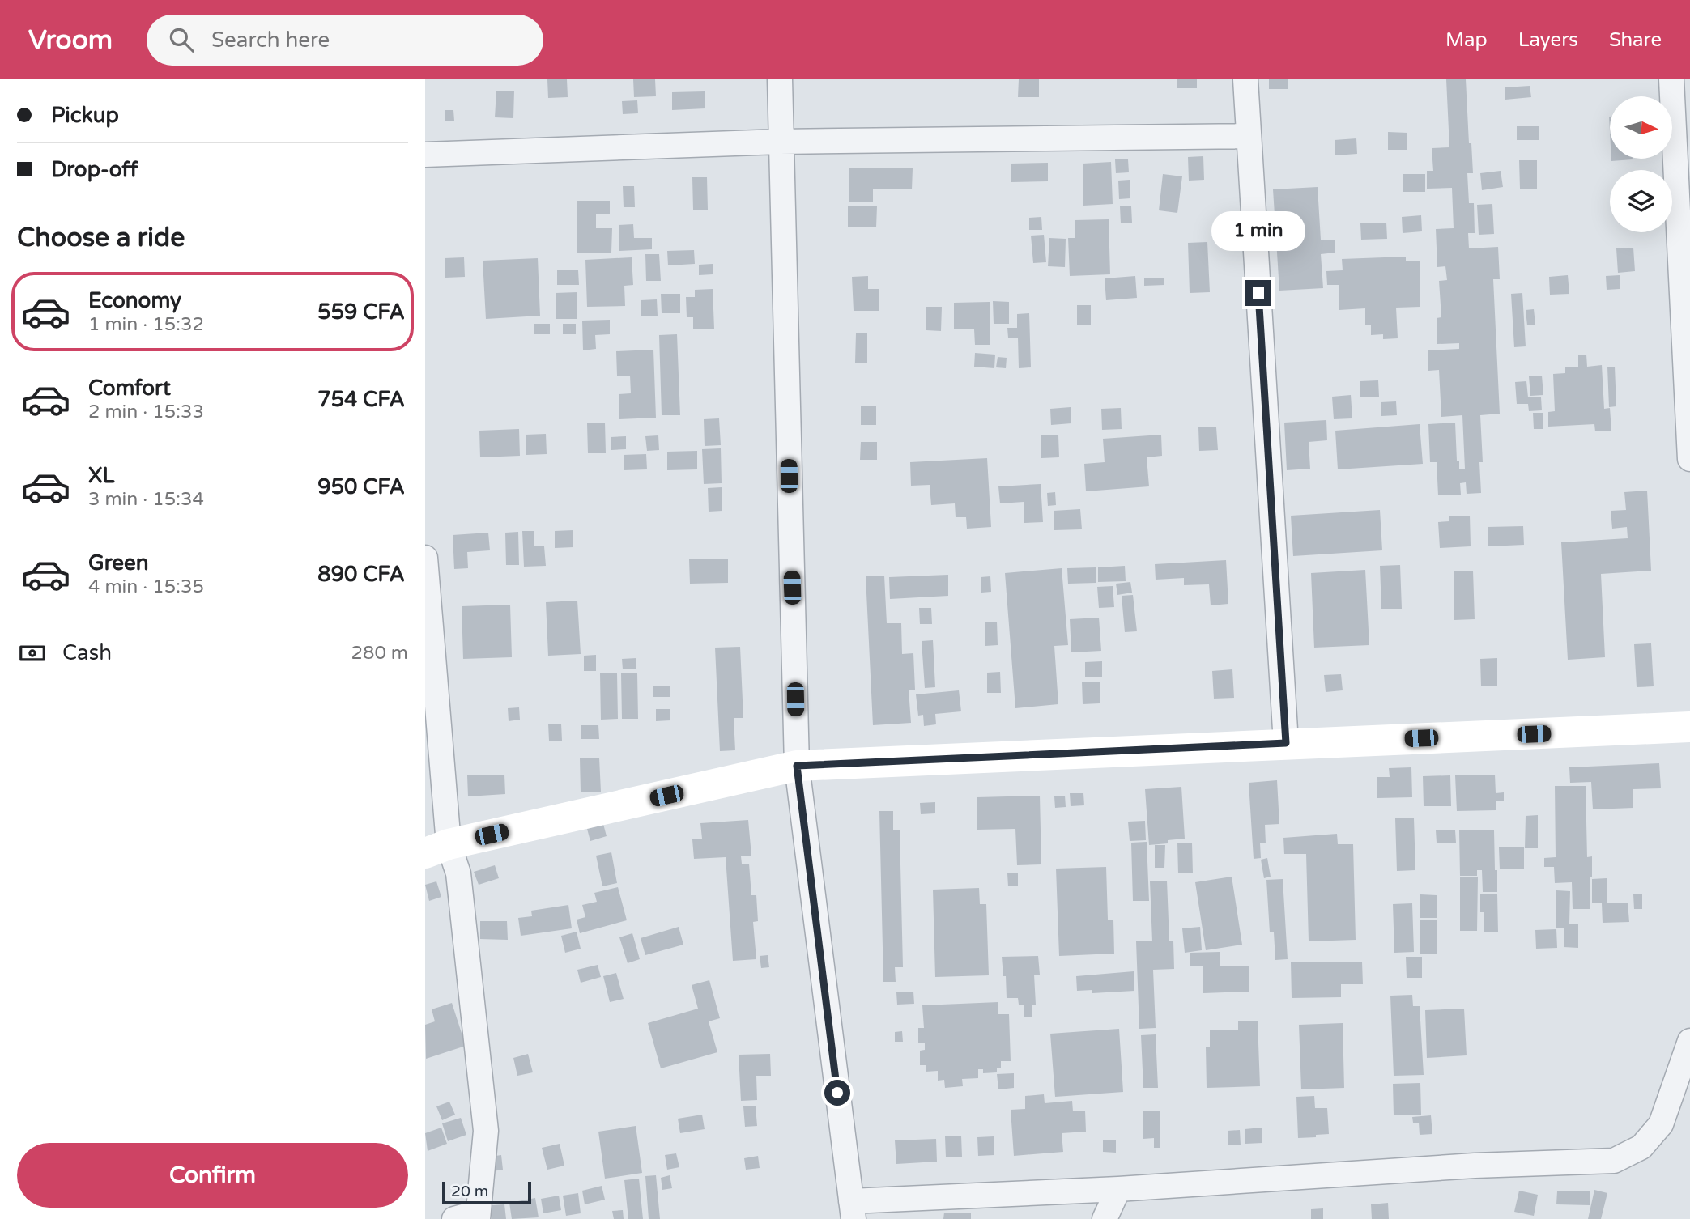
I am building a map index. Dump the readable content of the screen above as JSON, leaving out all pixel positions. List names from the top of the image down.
{
  "scale_bar": "20 m",
  "north": "right",
  "page": {
    "header": "Vroom",
    "search": "Search here",
    "nav": ["Map", "Layers", "Share"],
    "banner": ["Pickup", "Drop-off"],
    "heading": "Choose a ride",
    "bubble": "1 min",
    "list": [
      {
        "name": "Economy",
        "note": "1 min · 15:32",
        "value": "559 CFA"
      },
      {
        "name": "Comfort",
        "note": "2 min · 15:33",
        "value": "754 CFA"
      },
      {
        "name": "XL",
        "note": "3 min · 15:34",
        "value": "950 CFA"
      },
      {
        "name": "Green",
        "note": "4 min · 15:35",
        "value": "890 CFA"
      }
    ],
    "pay": ["Cash", "280 m"],
    "buttons": "Confirm",
    "scale": "20 m"
  }
}
